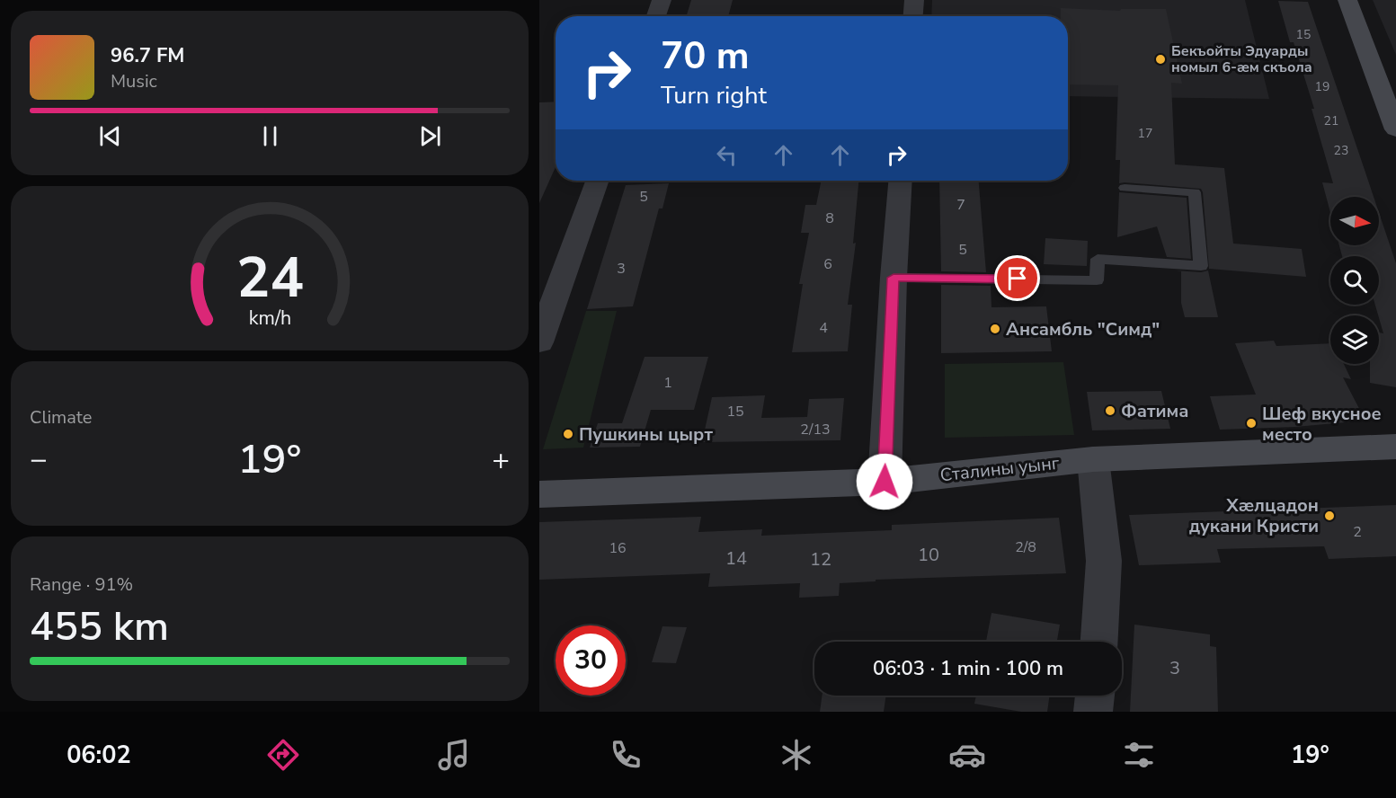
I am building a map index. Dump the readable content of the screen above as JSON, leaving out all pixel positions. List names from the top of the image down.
{
  "streets": {
    "main road": ["Сталины уынг"]
  },
  "places": [
    "Бекъойты Эдуарды номыл 6-æм скъола",
    "Ансамбль \"Симд\"",
    "Фатима",
    "Шеф вкусное место",
    "Пушкины цырт",
    "Хæлцадон дукани Кристи"
  ],
  "house_numbers": [
    "15",
    "19",
    "21",
    "17",
    "23",
    "5",
    "7",
    "8",
    "5",
    "6",
    "3",
    "4",
    "1",
    "15",
    "2/13",
    "2",
    "2/8",
    "16",
    "10",
    "14",
    "12",
    "3"
  ],
  "north": "right",
  "page": {
    "turn": ["70 m", "Turn right"],
    "song": ["96.7 FM", "Music"],
    "tile": [
      "Climate",
      ["Range · 91%", "455 km"]
    ],
    "heat": ["−", "19°", "+"],
    "limit": "30",
    "trip": "06:03 · 1 min · 100 m",
    "tabs": ["06:02", "19°"],
    "gauge": ["24", "km/h"]
  }
}
